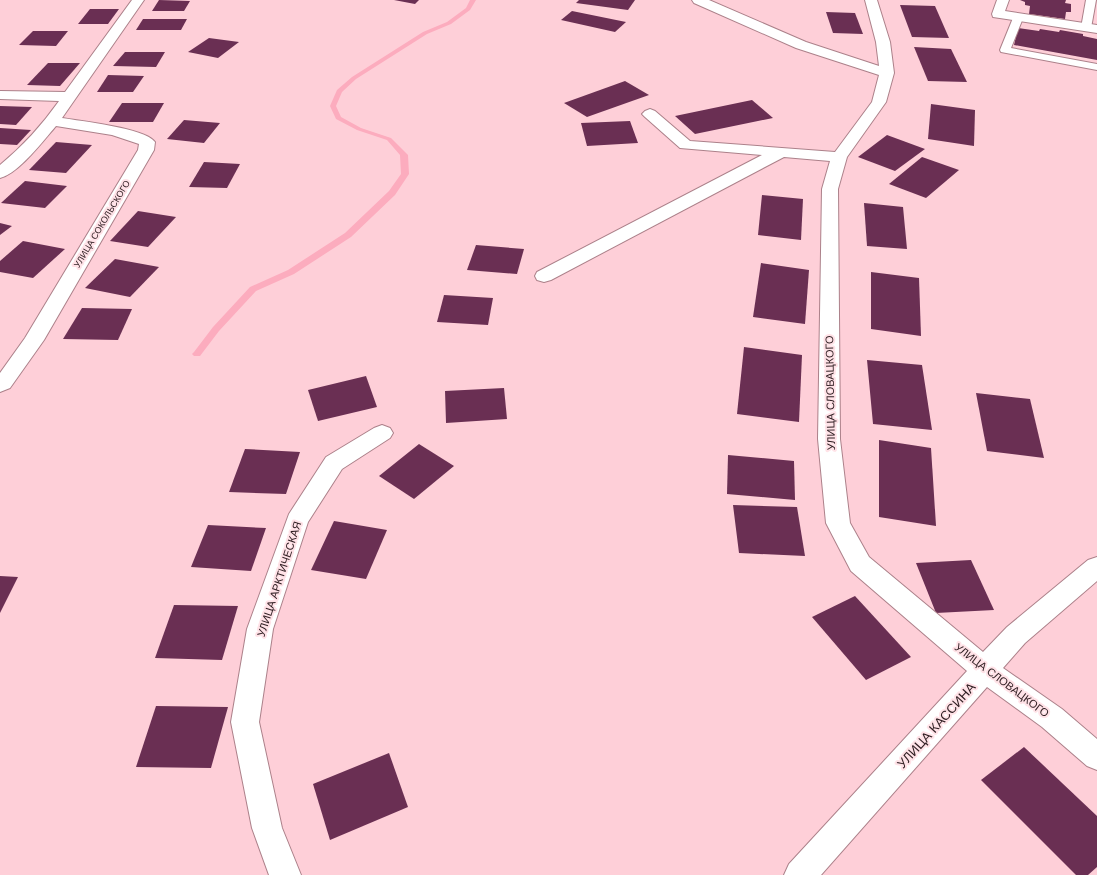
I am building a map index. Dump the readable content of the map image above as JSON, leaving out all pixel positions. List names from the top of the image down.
{
  "streets": {
    "street": [
      "УЛИЦА СОКОЛЬСКОГО",
      "УЛИЦА СЛОВАЦКОГО",
      "УЛИЦА АРКТИЧЕСКАЯ",
      "УЛИЦА КАССИНА"
    ]
  },
  "crossings": [
    ["УЛИЦА СЛОВАЦКОГО", "УЛИЦА КАССИНА"]
  ]
}
